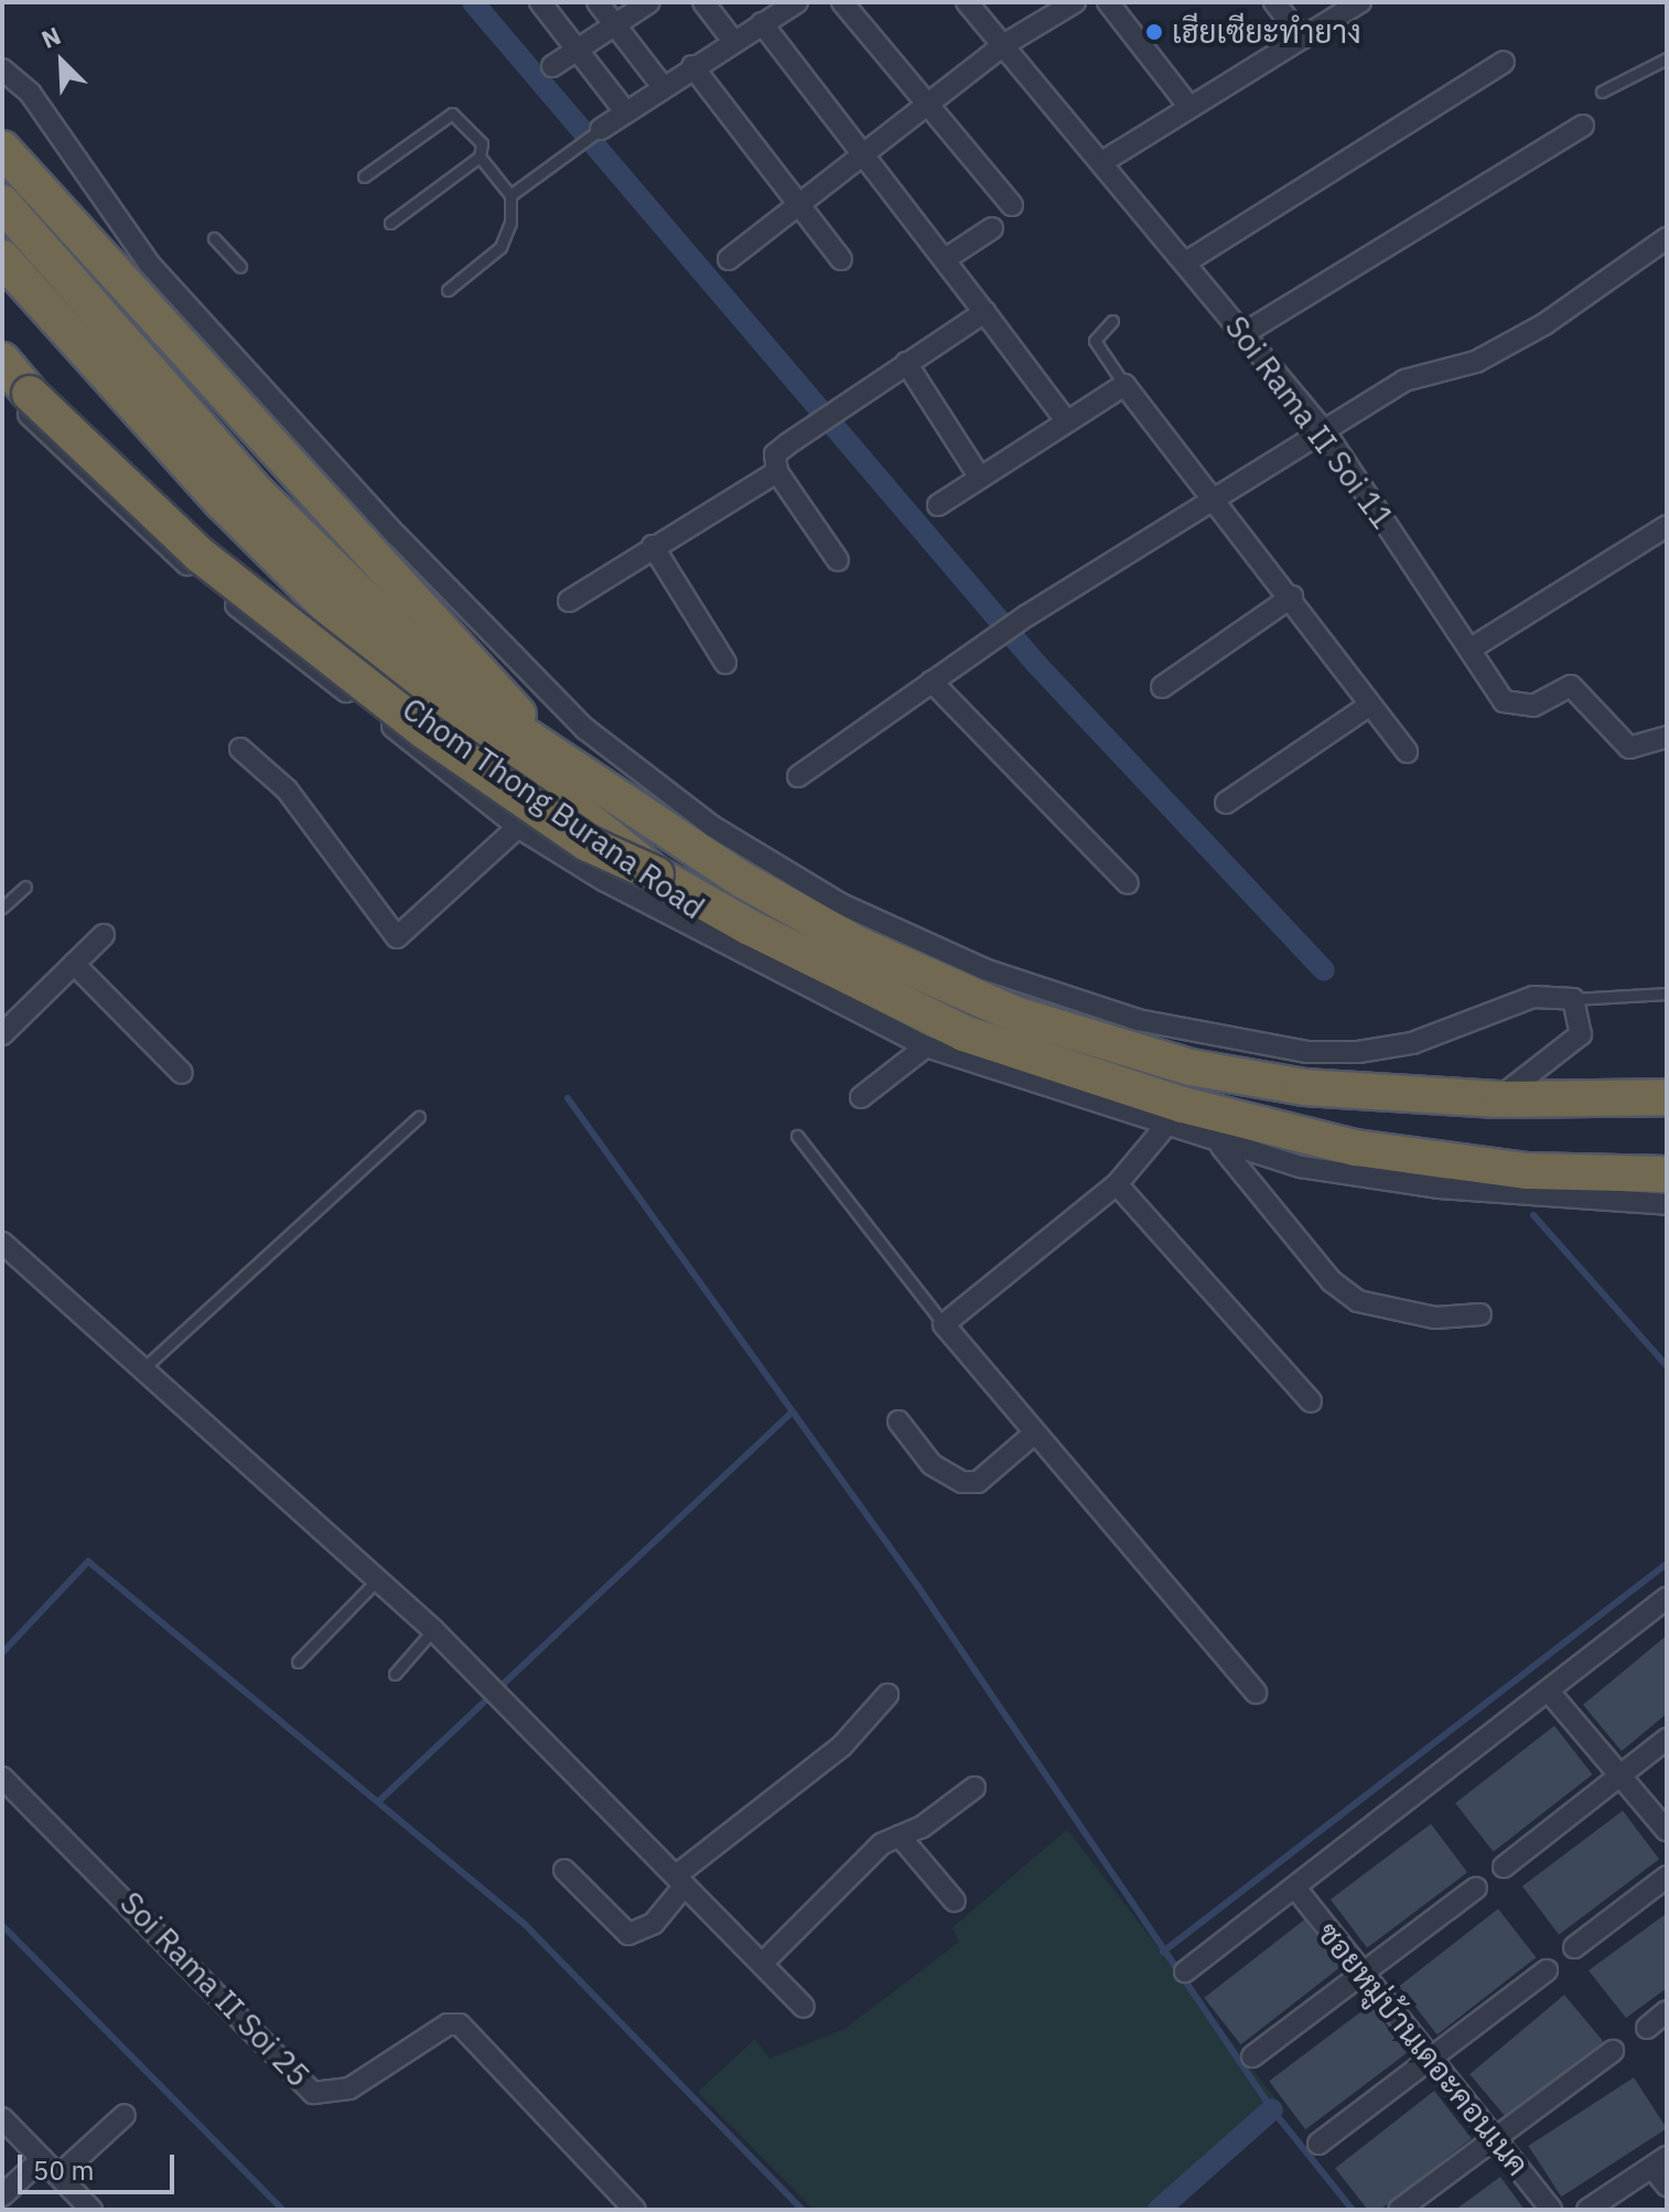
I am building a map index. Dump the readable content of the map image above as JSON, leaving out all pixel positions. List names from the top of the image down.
{
  "streets": {
    "street": [
      "Soi Rama II Soi 11",
      "Chom Thong Burana Road",
      "Soi Rama II Soi 25",
      "ซอยหมู่บ้านเดอะคอนเนค"
    ]
  },
  "places": ["เฮียเซียะทำยาง"],
  "scale_bar": "50 m",
  "north": "top left"
}
